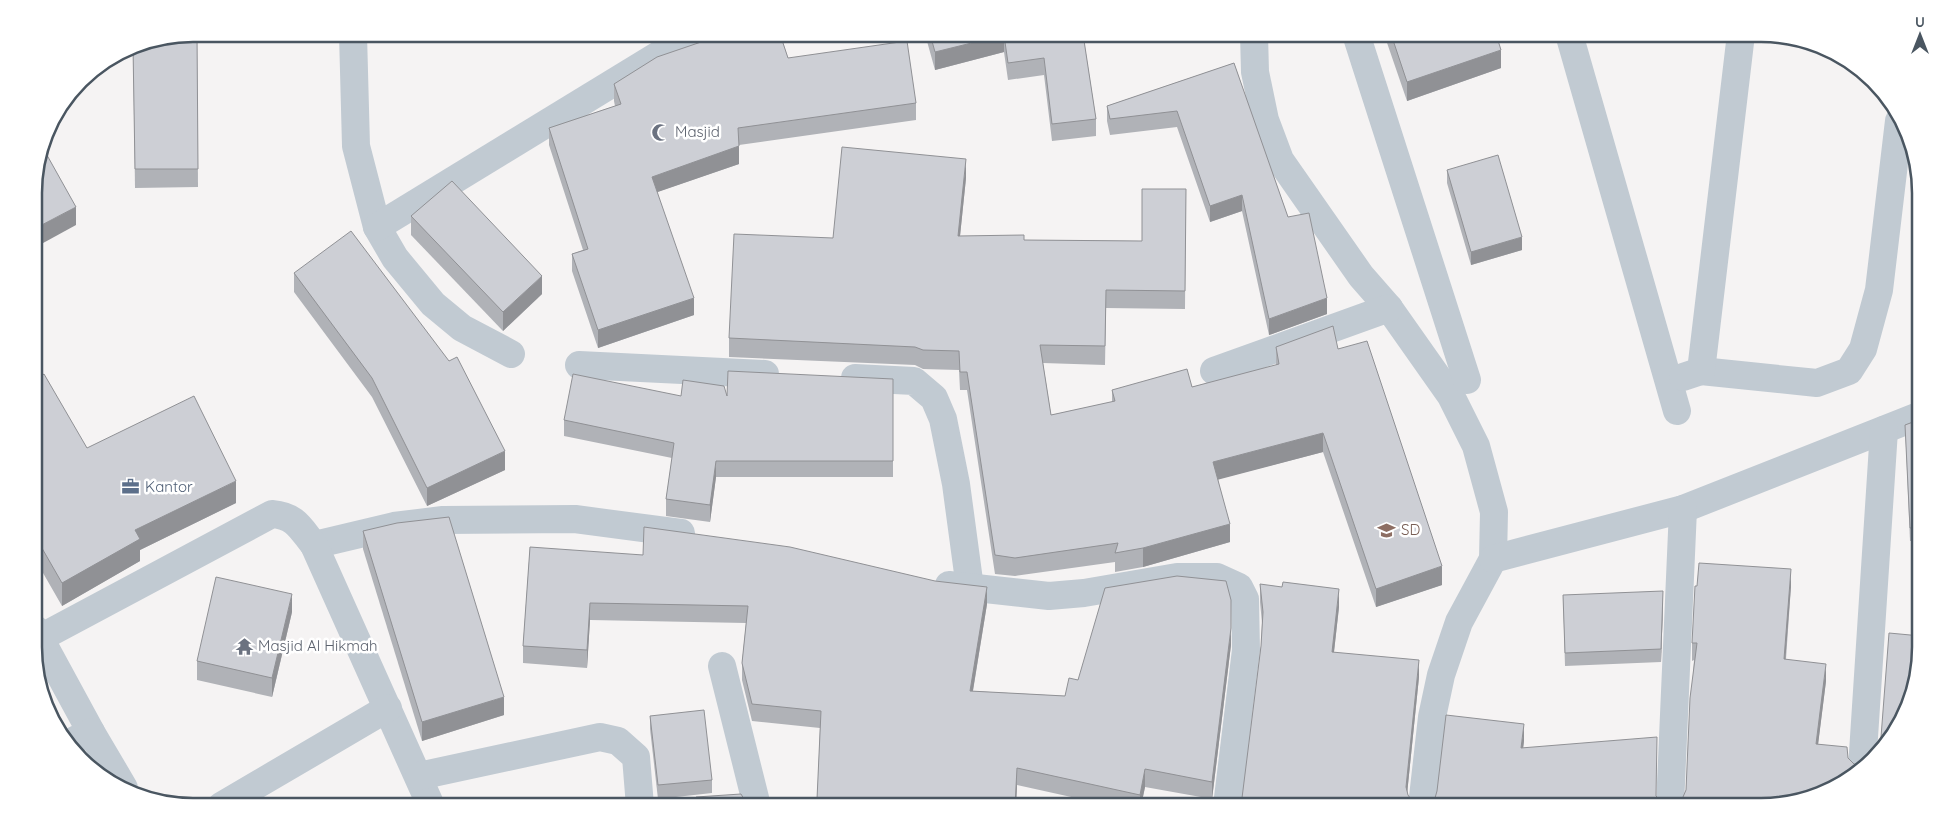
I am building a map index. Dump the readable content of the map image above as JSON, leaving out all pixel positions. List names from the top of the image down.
{
  "places": {
    "mosque": ["Masjid"],
    "office": ["Kantor"],
    "school or university": ["SD"],
    "temple": ["Masjid Al Hikmah"]
  },
  "north": "top"
}
